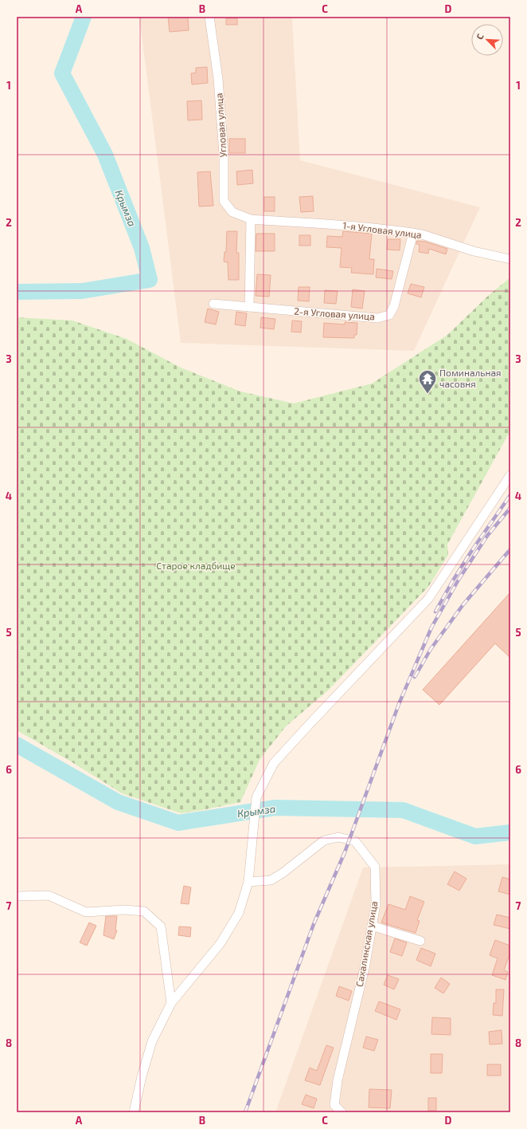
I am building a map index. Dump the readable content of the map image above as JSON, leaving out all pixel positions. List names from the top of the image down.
{
  "streets": {
    "street": [
      "Угловая улица",
      "1-я Угловая улица",
      "2-я Угловая улица",
      "Сахалинская улица"
    ]
  },
  "crossings": [
    ["Угловая улица", "1-я Угловая улица"],
    ["1-я Угловая улица", "2-я Угловая улица"]
  ],
  "water": ["Крымза"],
  "parks": ["Старое кладбище"],
  "places": {
    "temple": ["Поминальная часовня"]
  },
  "north": "top left",
  "grid": {
    "columns": [
      "A",
      "B",
      "C",
      "D"
    ],
    "rows": [
      "1",
      "2",
      "3",
      "4",
      "5",
      "6",
      "7",
      "8"
    ]
  }
}
